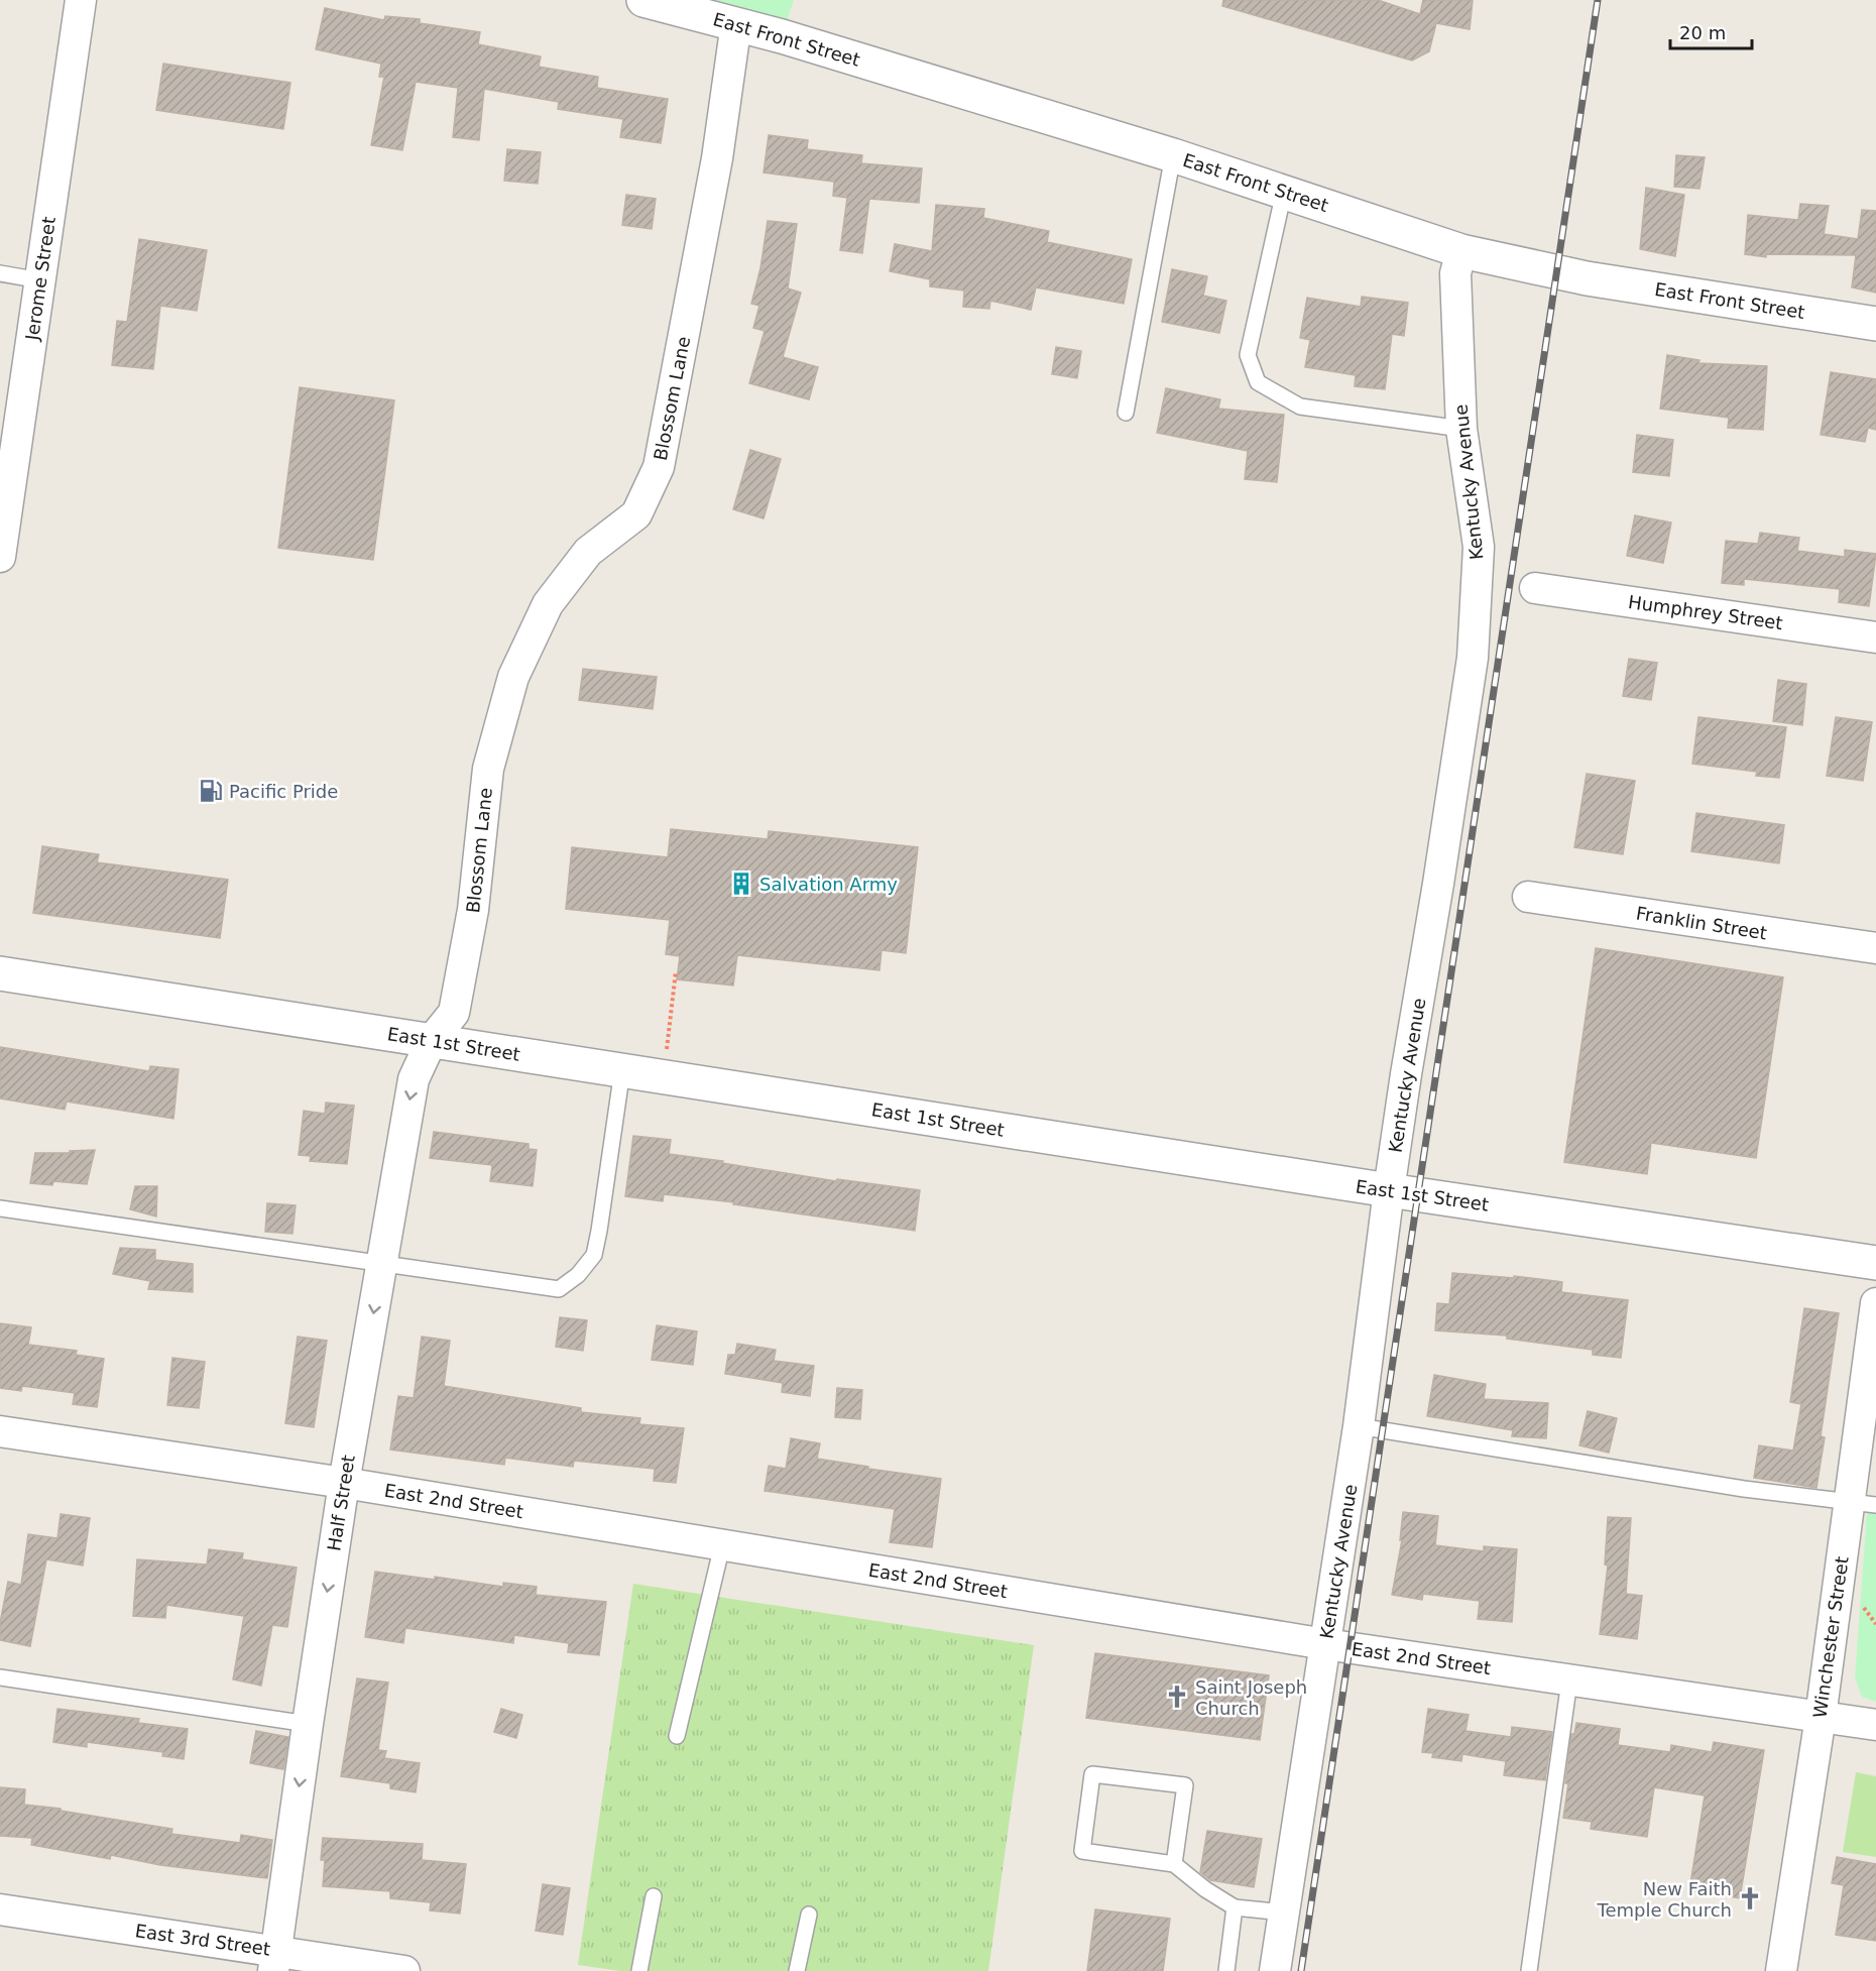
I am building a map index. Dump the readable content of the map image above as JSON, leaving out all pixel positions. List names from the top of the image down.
{
  "streets": {
    "street": [
      "East Front Street",
      "Jerome Street",
      "Blossom Lane",
      "Kentucky Avenue",
      "Humphrey Street",
      "Franklin Street",
      "East 1st Street",
      "East 2nd Street",
      "Half Street",
      "Winchester Street",
      "East 3rd Street"
    ]
  },
  "crossings": [
    ["East Front Street", "Blossom Lane"],
    ["East Front Street", "Kentucky Avenue"],
    ["Blossom Lane", "East 1st Street"],
    ["Blossom Lane", "Half Street"],
    ["Kentucky Avenue", "East 1st Street"],
    ["Kentucky Avenue", "East 2nd Street"],
    ["East 1st Street", "Half Street"],
    ["East 2nd Street", "Half Street"],
    ["East 2nd Street", "Winchester Street"],
    ["Half Street", "East 3rd Street"]
  ],
  "one_way": ["Half Street"],
  "places": {
    "fuel station": ["Pacific Pride"],
    "building": ["Salvation Army"],
    "church": ["Saint Joseph Church", "New Faith Temple Church"]
  },
  "scale_bar": "20 m"
}
